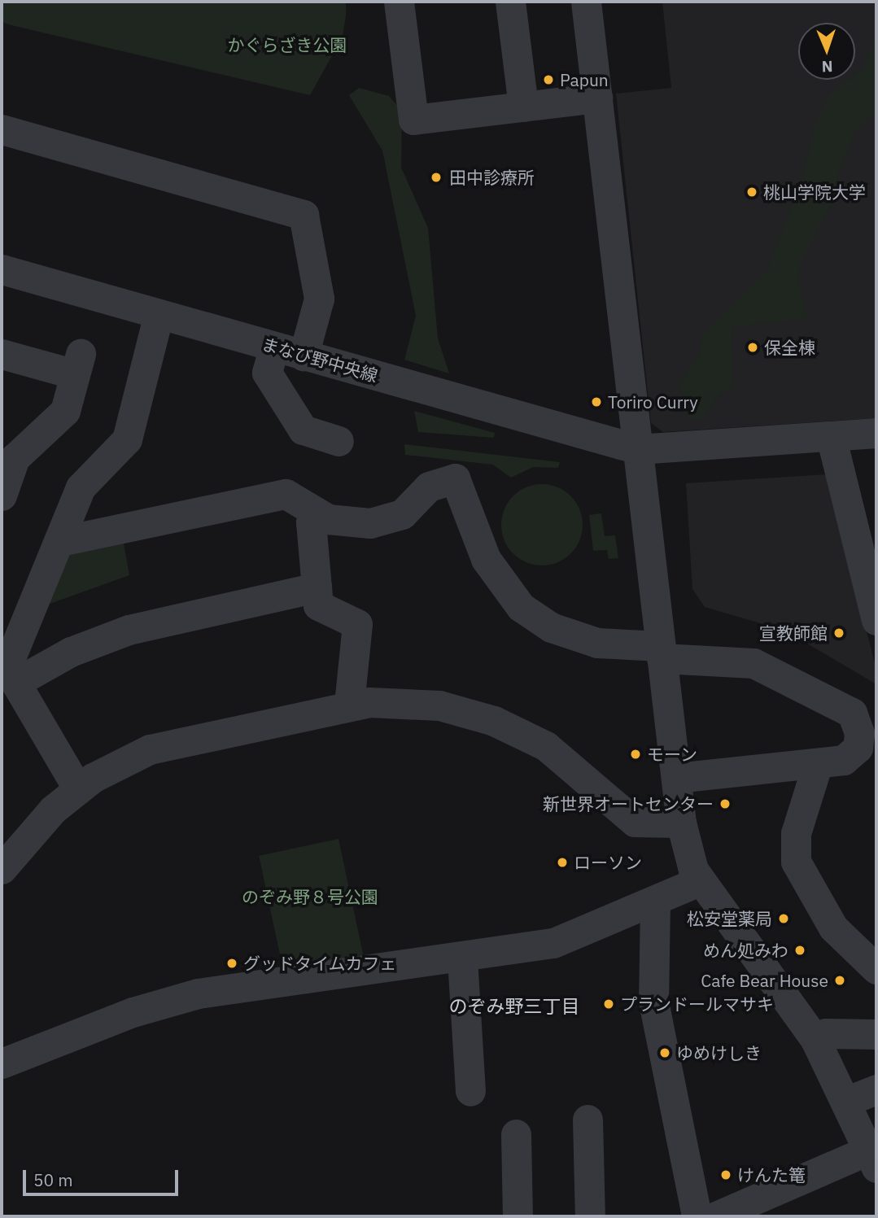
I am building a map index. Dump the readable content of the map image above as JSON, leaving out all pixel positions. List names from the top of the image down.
{
  "streets": {
    "street": ["まなび野中央線"]
  },
  "districts": ["のぞみ野三丁目"],
  "parks": ["かぐらざき公園", "のぞみ野８号公園"],
  "places": [
    "Papun",
    "田中診療所",
    "桃山学院大学",
    "保全棟",
    "Toriro Curry",
    "宣教師館",
    "モーン",
    "新世界オートセンター",
    "ローソン",
    "松安堂薬局",
    "めん処みわ",
    "グッドタイムカフェ",
    "Cafe Bear House",
    "プランドールマサキ",
    "ゆめけしき",
    "けんた篭"
  ],
  "scale_bar": "50 m",
  "north": "bottom"
}
